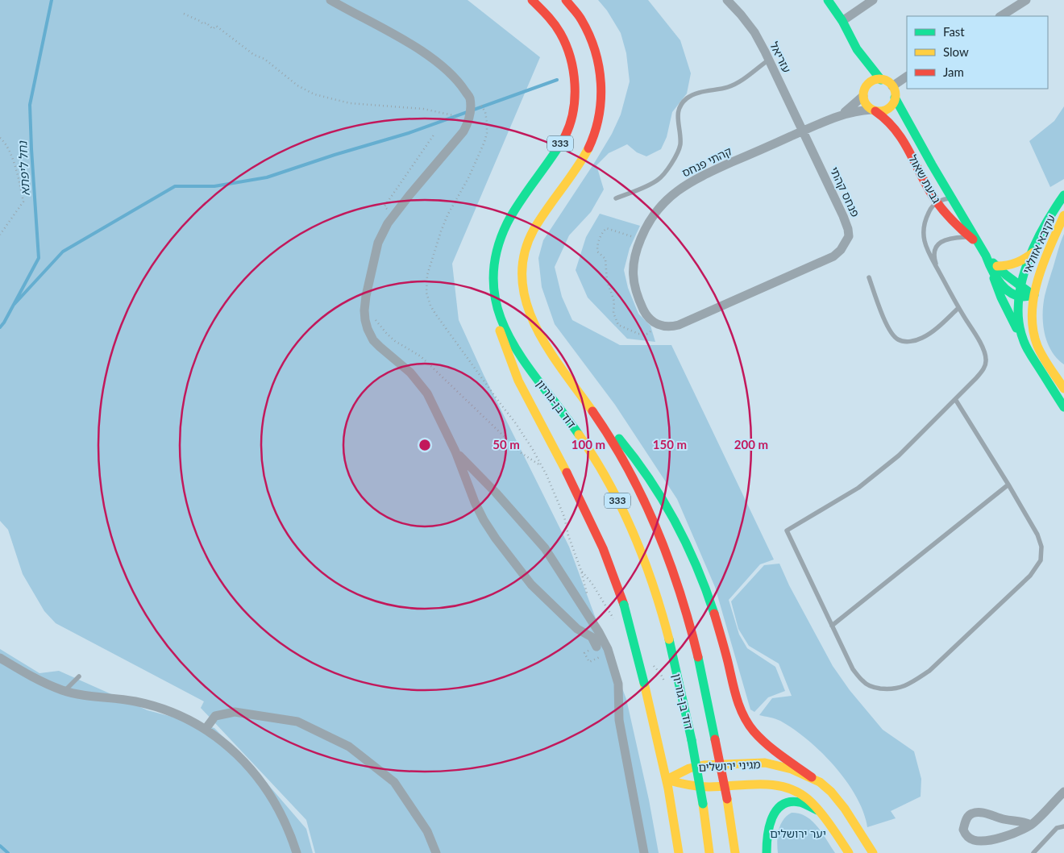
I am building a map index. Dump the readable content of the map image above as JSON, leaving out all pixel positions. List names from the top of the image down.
{
  "streets": {
    "main road": [
      "333",
      "גבעת שאול",
      "עקיבא אזולאי",
      "דוד בן-גוריון",
      "מגיני ירושלים"
    ],
    "street": ["עזריאל", "קהתי פנחס", "פנחס קהתי"]
  },
  "crossings": [
    ["עזריאל", "קהתי פנחס"],
    ["עזריאל", "פנחס קהתי"],
    ["קהתי פנחס", "פנחס קהתי"],
    ["גבעת שאול", "עקיבא אזולאי"]
  ],
  "water": ["נחל ליפתא"],
  "parks": ["יער ירושלים"],
  "legend": ["Fast", "Slow", "Jam"],
  "rings": [
    "50 m",
    "100 m",
    "150 m",
    "200 m"
  ]
}
